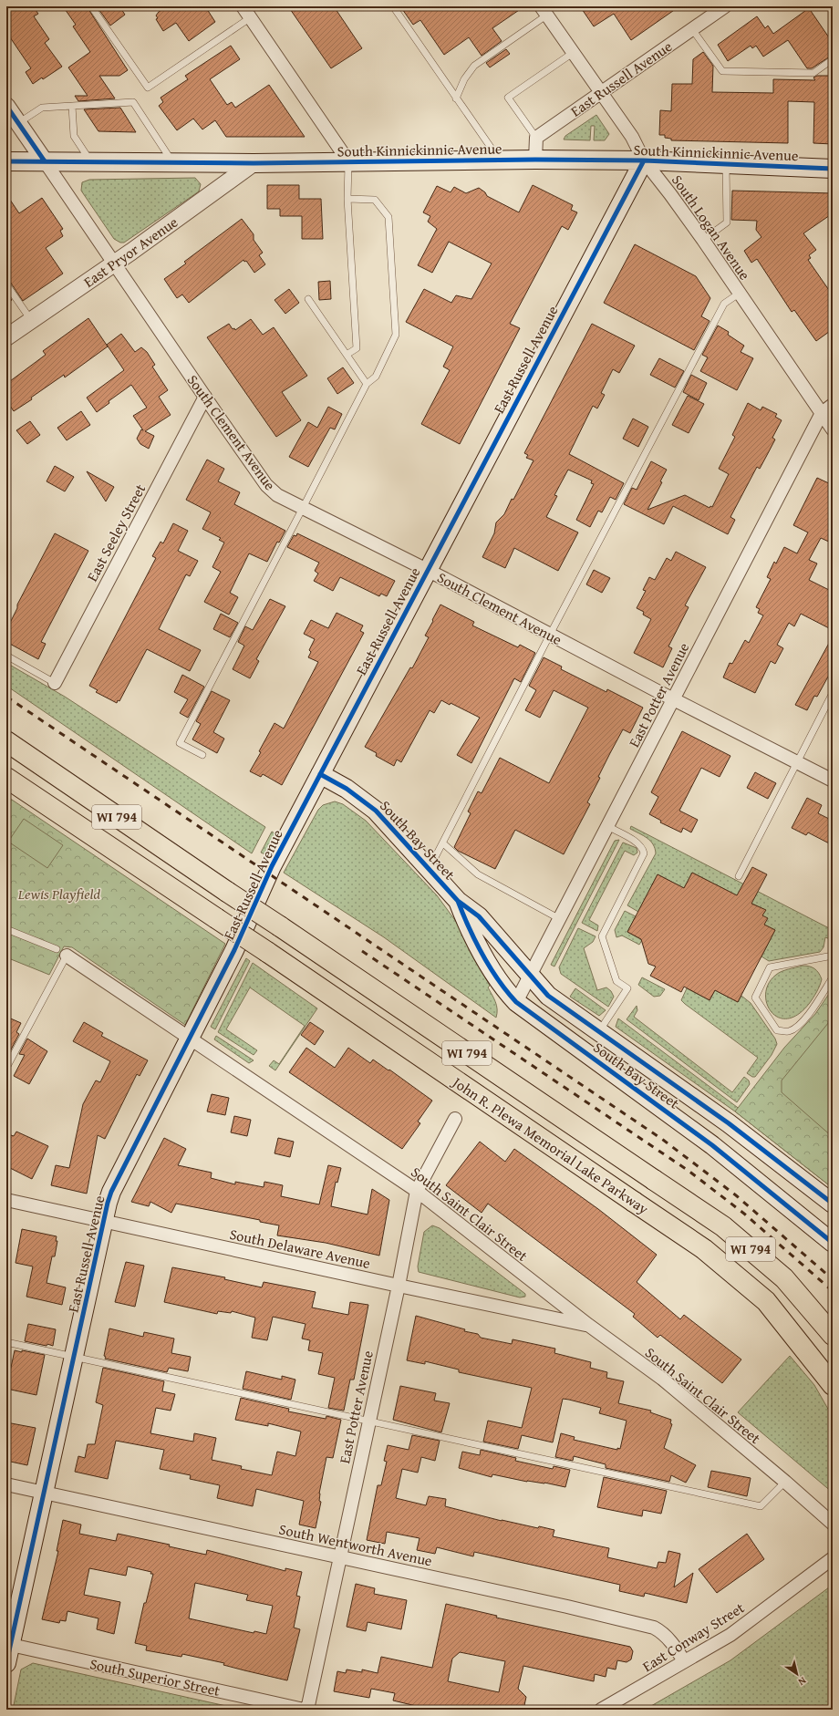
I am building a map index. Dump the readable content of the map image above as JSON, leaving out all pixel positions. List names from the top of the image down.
{
  "streets": {
    "main road": [
      "East Russell Avenue",
      "South Kinnickinnic Avenue",
      "WI 794",
      "South Bay Street",
      "John R. Plewa Memorial Lake Parkway"
    ],
    "street": [
      "South Logan Avenue",
      "East Pryor Avenue",
      "South Clement Avenue",
      "East Seeley Street",
      "East Potter Avenue",
      "South Saint Clair Street",
      "South Delaware Avenue",
      "South Wentworth Avenue",
      "East Conway Street",
      "South Superior Street"
    ]
  },
  "crossings": [
    ["East Russell Avenue", "South Kinnickinnic Avenue"],
    ["East Russell Avenue", "South Logan Avenue"],
    ["East Russell Avenue", "South Clement Avenue"],
    ["East Russell Avenue", "South Bay Street"],
    ["East Russell Avenue", "South Saint Clair Street"],
    ["East Russell Avenue", "South Delaware Avenue"],
    ["East Russell Avenue", "South Wentworth Avenue"],
    ["East Russell Avenue", "South Superior Street"],
    ["South Kinnickinnic Avenue", "South Logan Avenue"],
    ["South Kinnickinnic Avenue", "East Pryor Avenue"],
    ["South Kinnickinnic Avenue", "South Clement Avenue"],
    ["South Logan Avenue", "East Potter Avenue"],
    ["East Pryor Avenue", "South Clement Avenue"],
    ["South Clement Avenue", "East Seeley Street"],
    ["South Clement Avenue", "East Potter Avenue"],
    ["East Potter Avenue", "South Bay Street"],
    ["East Potter Avenue", "South Saint Clair Street"],
    ["East Potter Avenue", "South Delaware Avenue"],
    ["East Potter Avenue", "South Wentworth Avenue"],
    ["South Saint Clair Street", "South Delaware Avenue"],
    ["South Wentworth Avenue", "East Conway Street"]
  ],
  "parks": ["Lewis Playfield"],
  "north": "bottom right"
}
